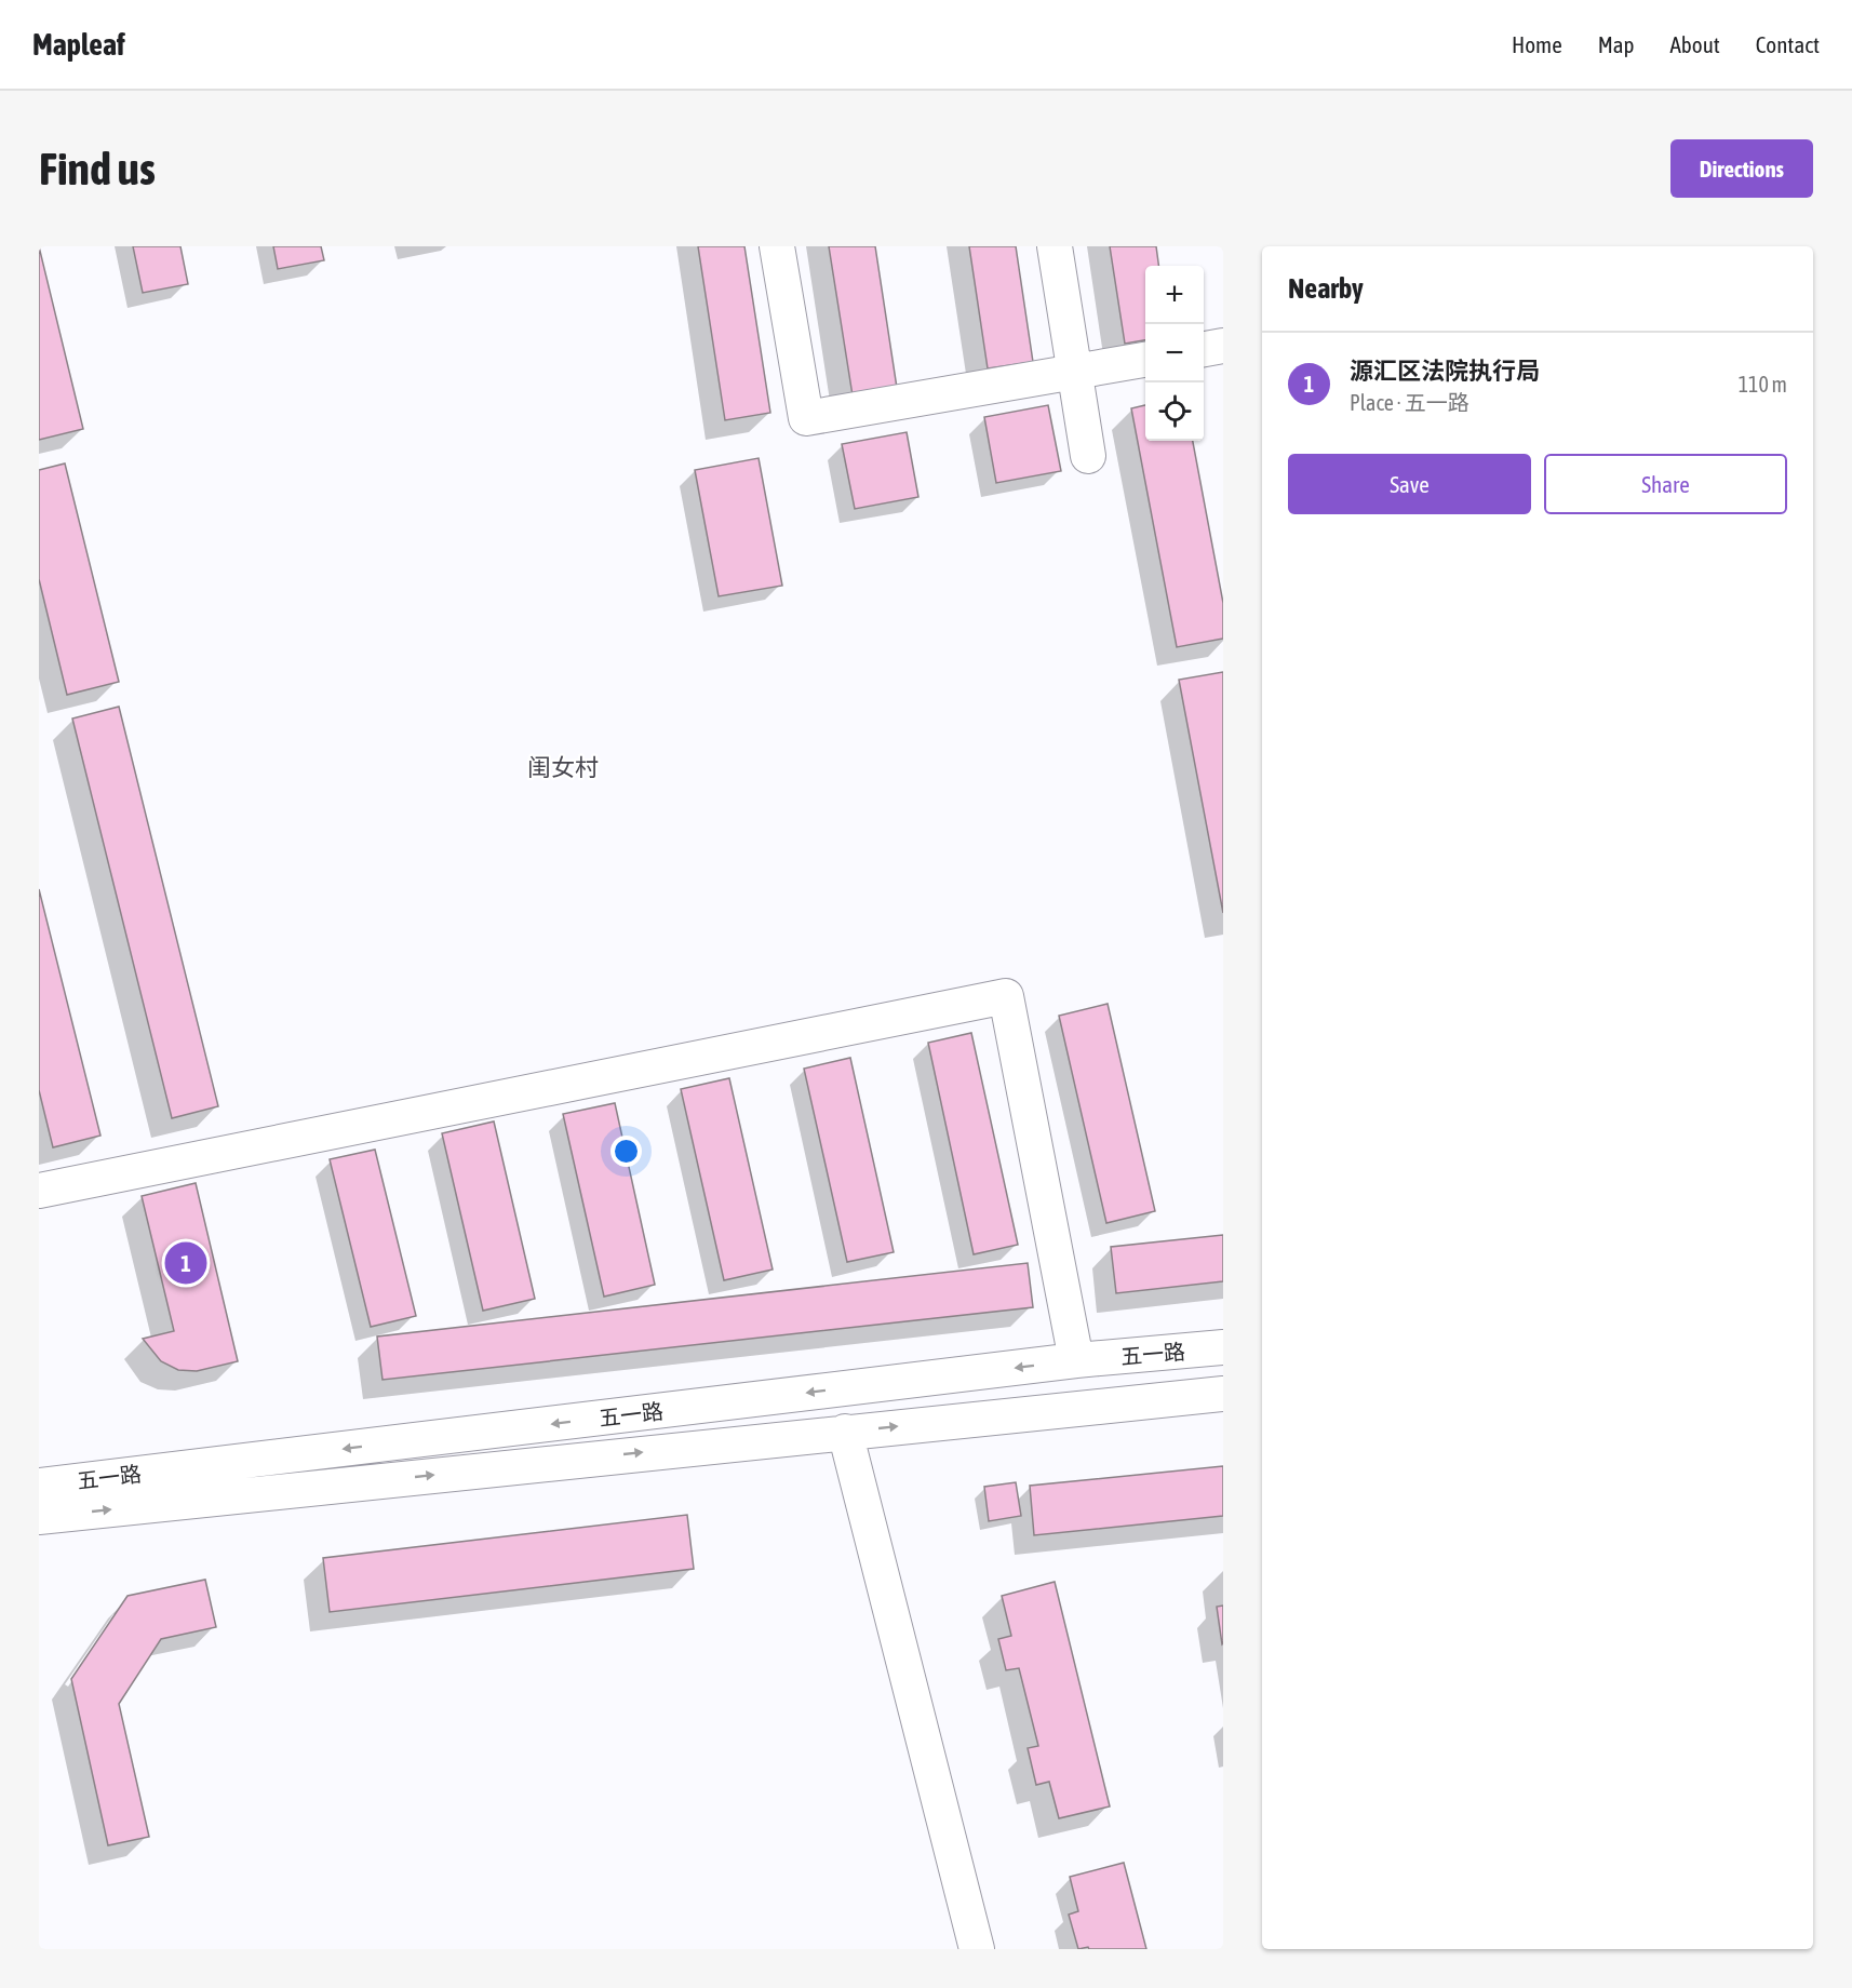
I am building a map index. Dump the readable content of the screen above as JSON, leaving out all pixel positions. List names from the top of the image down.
{
  "streets": {
    "street": ["五一路"]
  },
  "districts": ["闺女村"],
  "page": {
    "header": "Mapleaf",
    "nav": [
      "Home",
      "Map",
      "About",
      "Contact"
    ],
    "buttons": [
      "Directions",
      ["Save", "Share"]
    ],
    "title": "Find us",
    "heading": "Nearby",
    "map_buttons": ["+", "−"],
    "list": [
      {
        "mark": "1",
        "name": "源汇区法院执行局",
        "note": "Place · 五一路",
        "value": "110 m"
      }
    ],
    "pins": "1"
  }
}
